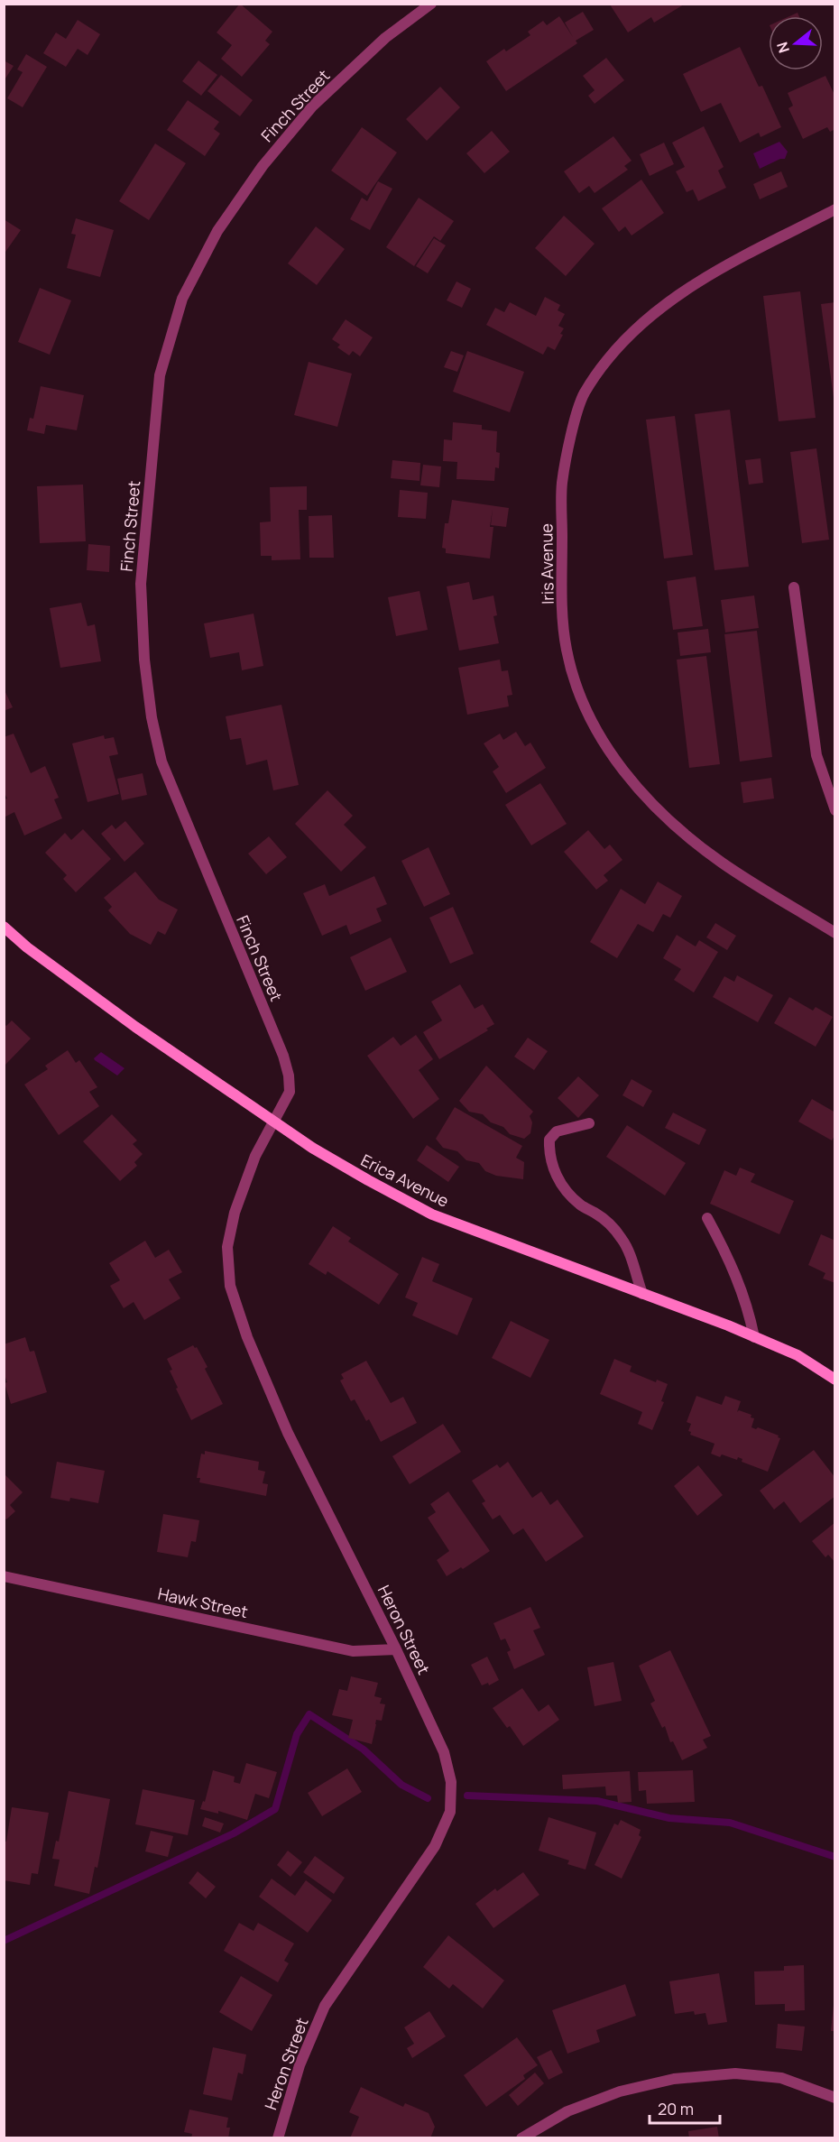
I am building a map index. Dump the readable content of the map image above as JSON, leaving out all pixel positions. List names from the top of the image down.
{
  "streets": {
    "street": [
      "Finch Street",
      "Iris Avenue",
      "Erica Avenue",
      "Hawk Street",
      "Heron Street"
    ]
  },
  "crossings": [
    ["Finch Street", "Erica Avenue"],
    ["Finch Street", "Heron Street"],
    ["Erica Avenue", "Heron Street"],
    ["Hawk Street", "Heron Street"]
  ],
  "scale_bar": "20 m",
  "north": "left"
}
